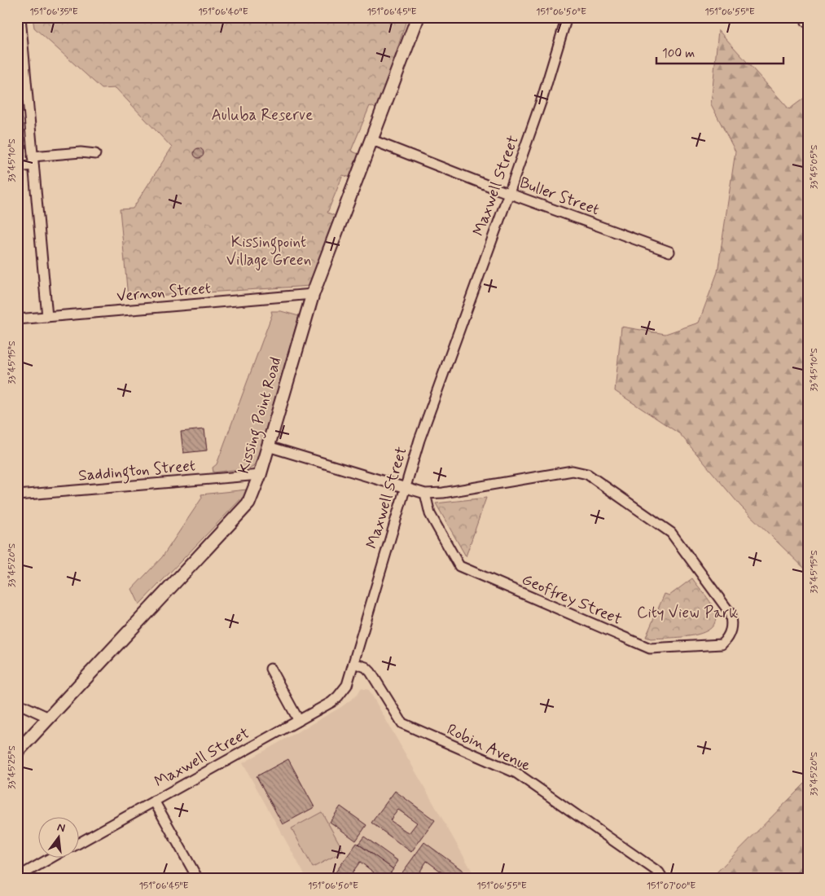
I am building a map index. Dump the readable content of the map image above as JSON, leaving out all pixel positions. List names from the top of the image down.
{
  "streets": {
    "street": [
      "Maxwell Street",
      "Buller Street",
      "Vernon Street",
      "Kissing Point Road",
      "Saddington Street",
      "Geoffrey Street",
      "Robin Avenue"
    ]
  },
  "crossings": [
    ["Maxwell Street", "Buller Street"],
    ["Maxwell Street", "Geoffrey Street"],
    ["Maxwell Street", "Robin Avenue"],
    ["Buller Street", "Kissing Point Road"],
    ["Vernon Street", "Kissing Point Road"],
    ["Kissing Point Road", "Saddington Street"],
    ["Kissing Point Road", "Geoffrey Street"]
  ],
  "parks": ["Auluba Reserve", "Kissingpoint Village Green", "City View Park"],
  "scale_bar": "100 m",
  "north": "top",
  "coordinates": [
    "151°06'35\"E",
    "151°06'40\"E",
    "151°06'45\"E",
    "151°06'50\"E",
    "151°06'55\"E",
    "33°45'10\"S",
    "33°45'05\"S",
    "33°45'15\"S",
    "33°45'20\"S",
    "33°45'25\"S",
    "151°07'00\"E"
  ]
}
